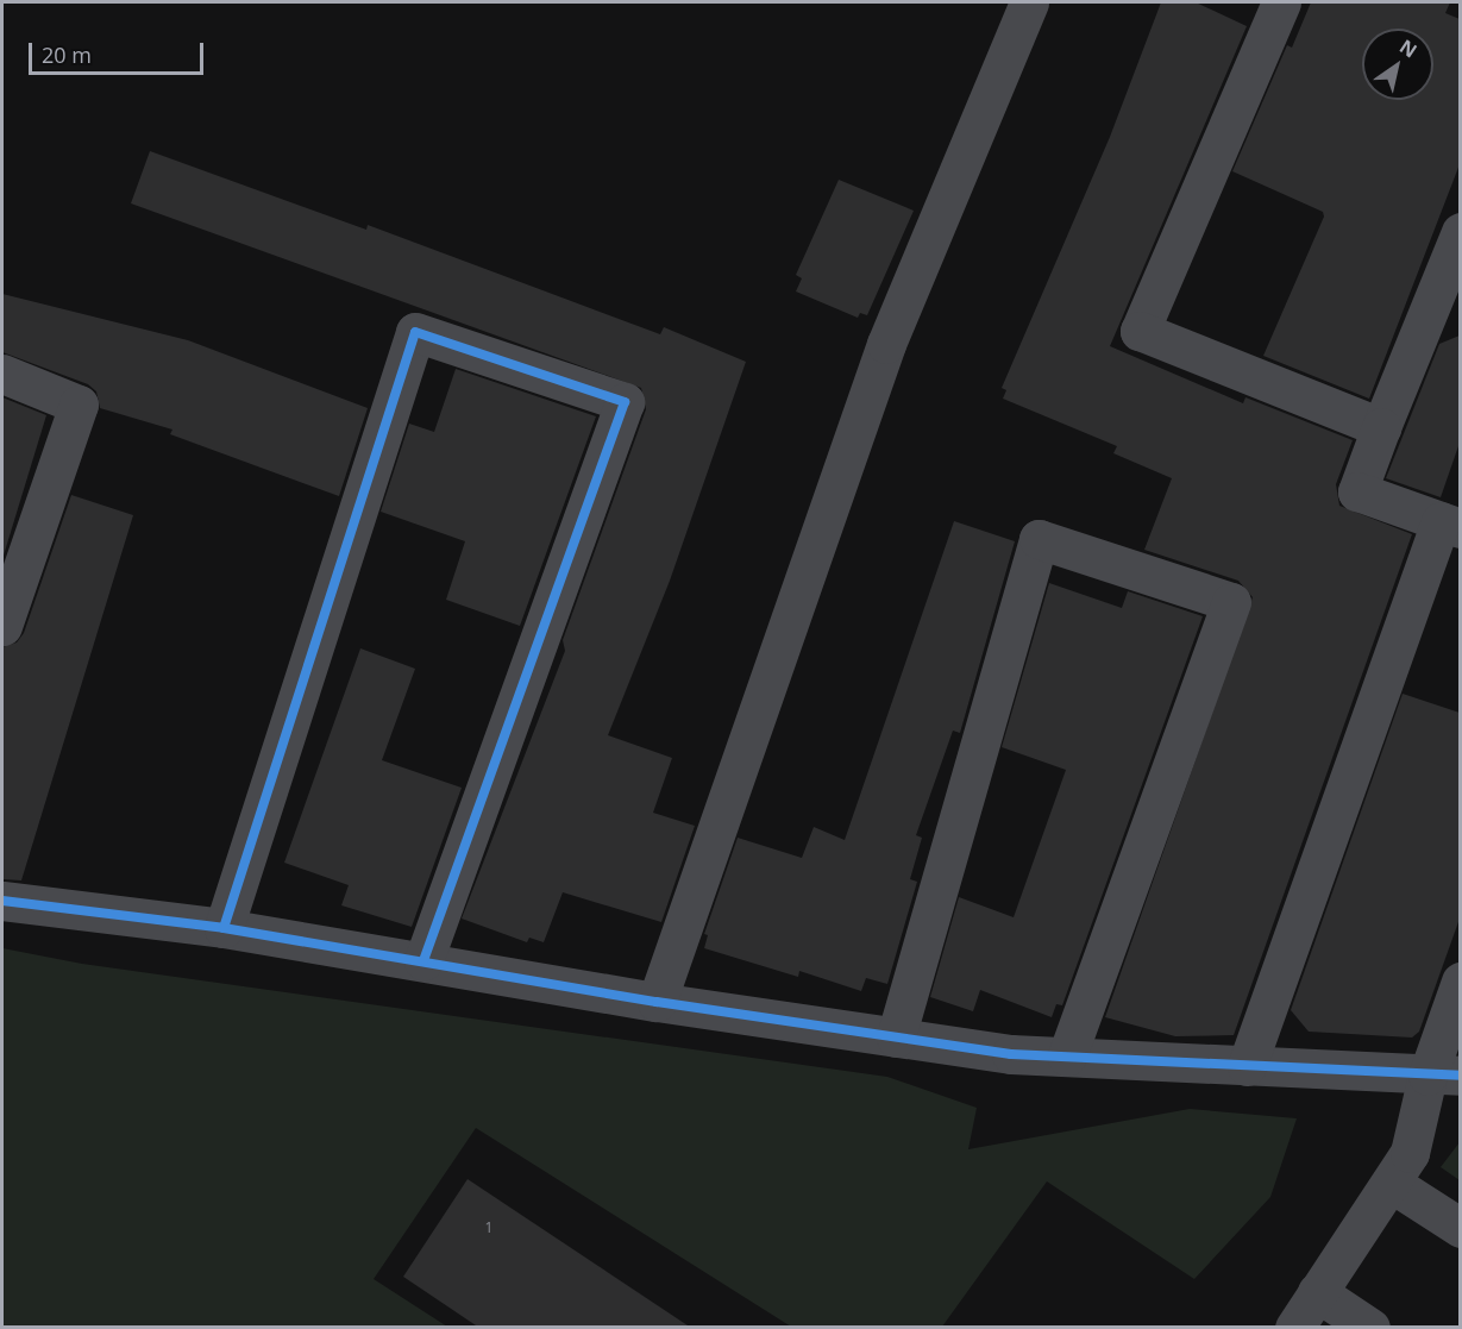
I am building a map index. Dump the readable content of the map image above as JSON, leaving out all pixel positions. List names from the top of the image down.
{
  "house_numbers": ["1"],
  "scale_bar": "20 m",
  "north": "top right"
}
